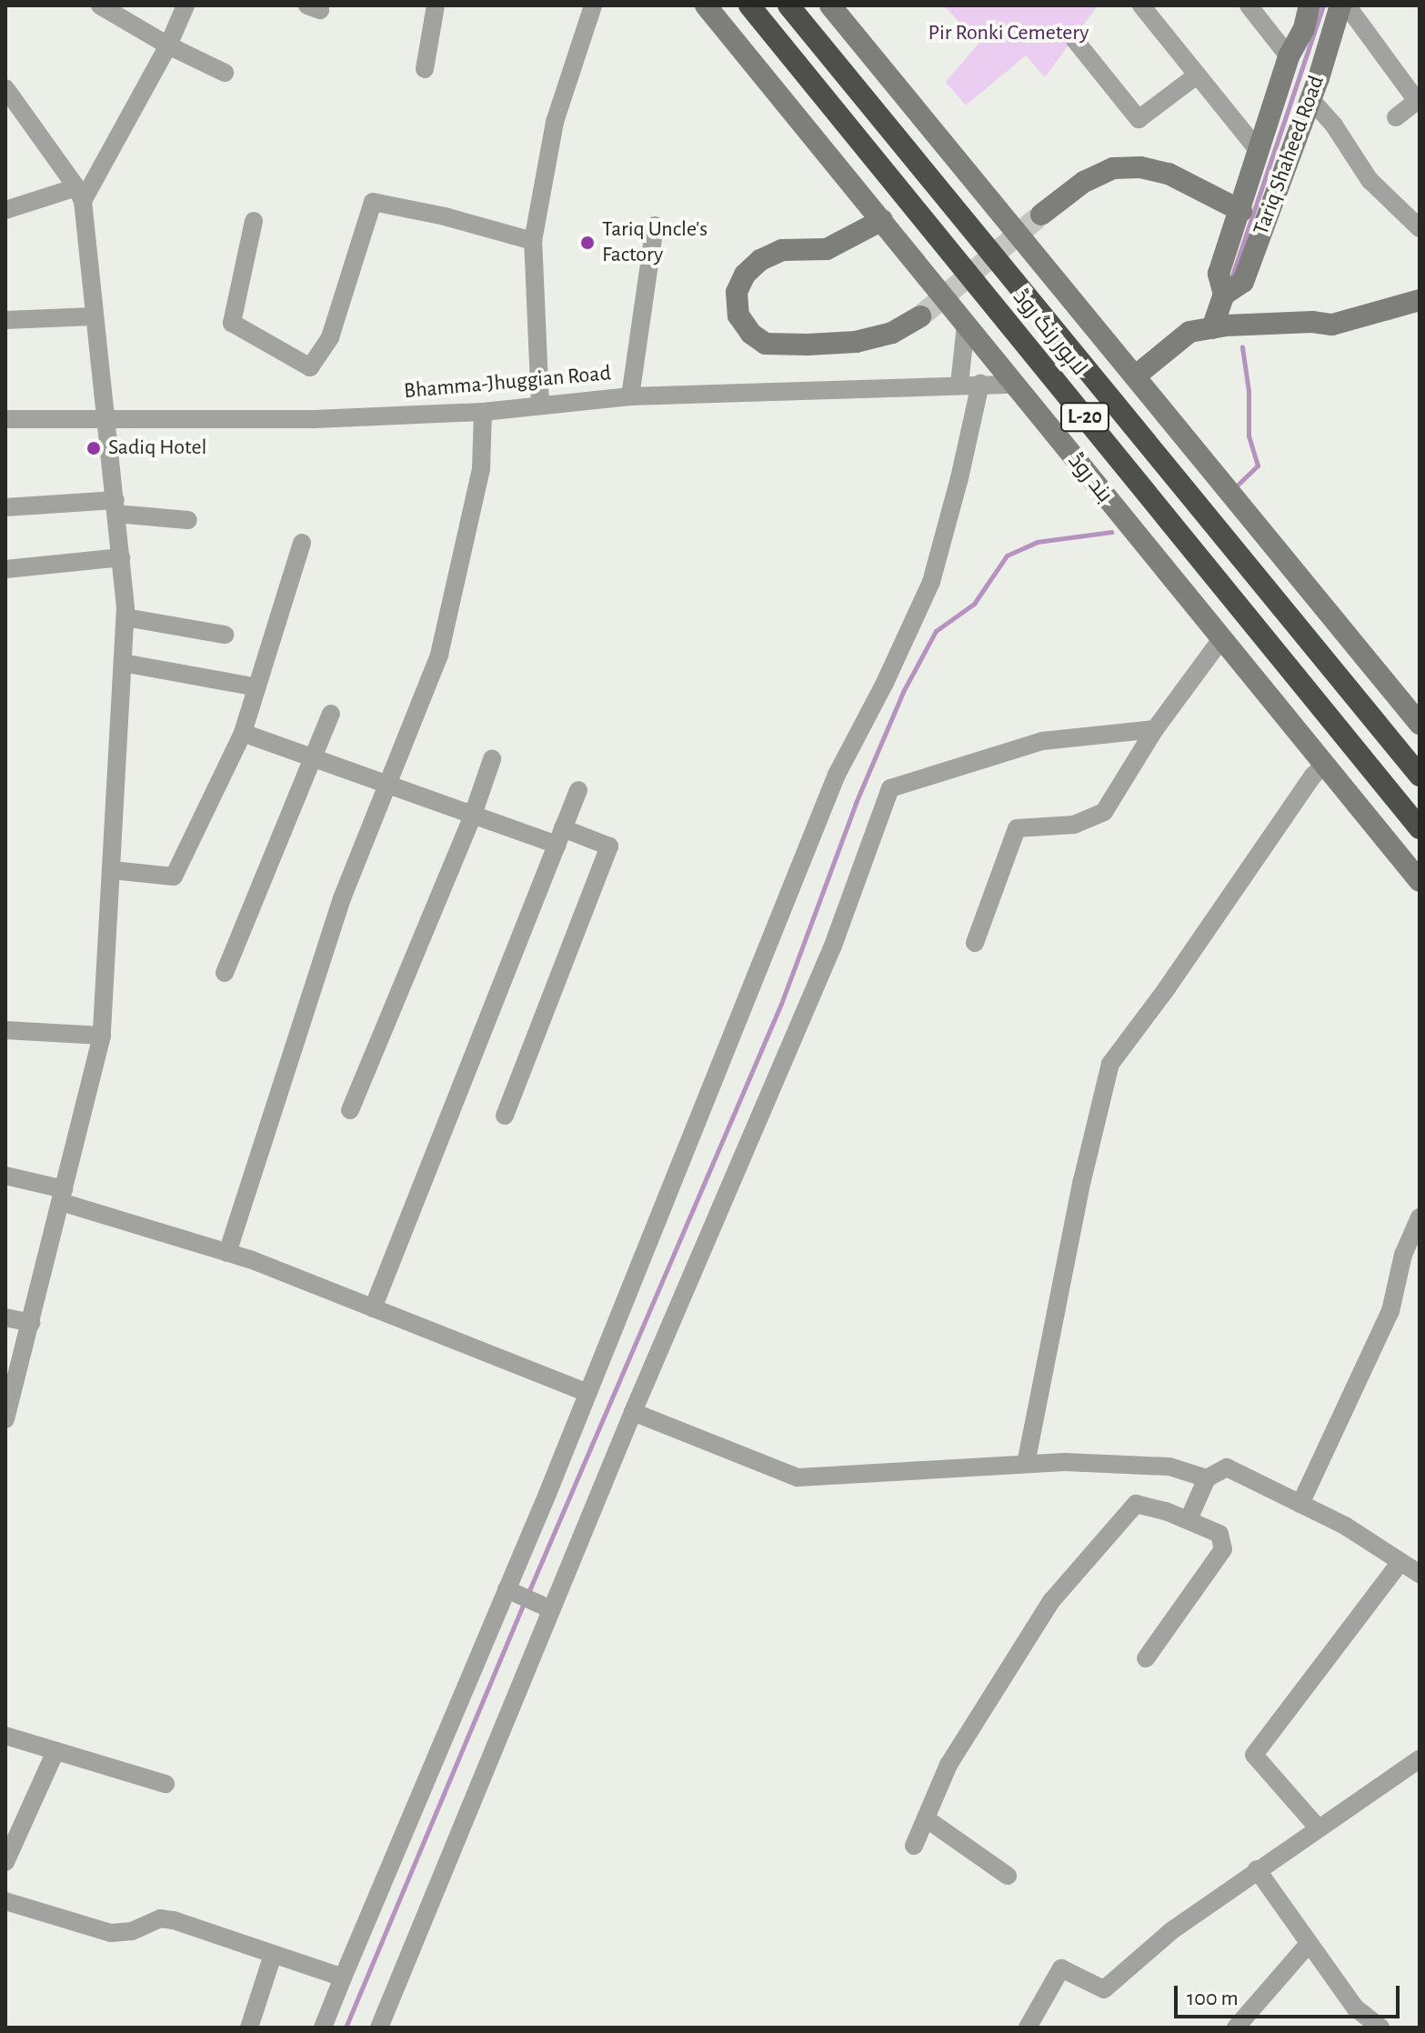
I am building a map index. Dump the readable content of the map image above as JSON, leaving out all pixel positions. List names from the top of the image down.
{
  "streets": {
    "highway": ["لاہور رنگ روڈ", "L-20"],
    "main road": ["Tariq Shaheed Road", "بند روڈ"],
    "street": ["Bhamma-Jhuggian Road"]
  },
  "crossings": [
    ["Bhamma-Jhuggian Road", "بند روڈ"]
  ],
  "parks": ["Pir Ronki Cemetery"],
  "places": ["Tariq Uncle's Factory", "Sadiq Hotel"],
  "scale_bar": "100 m"
}
